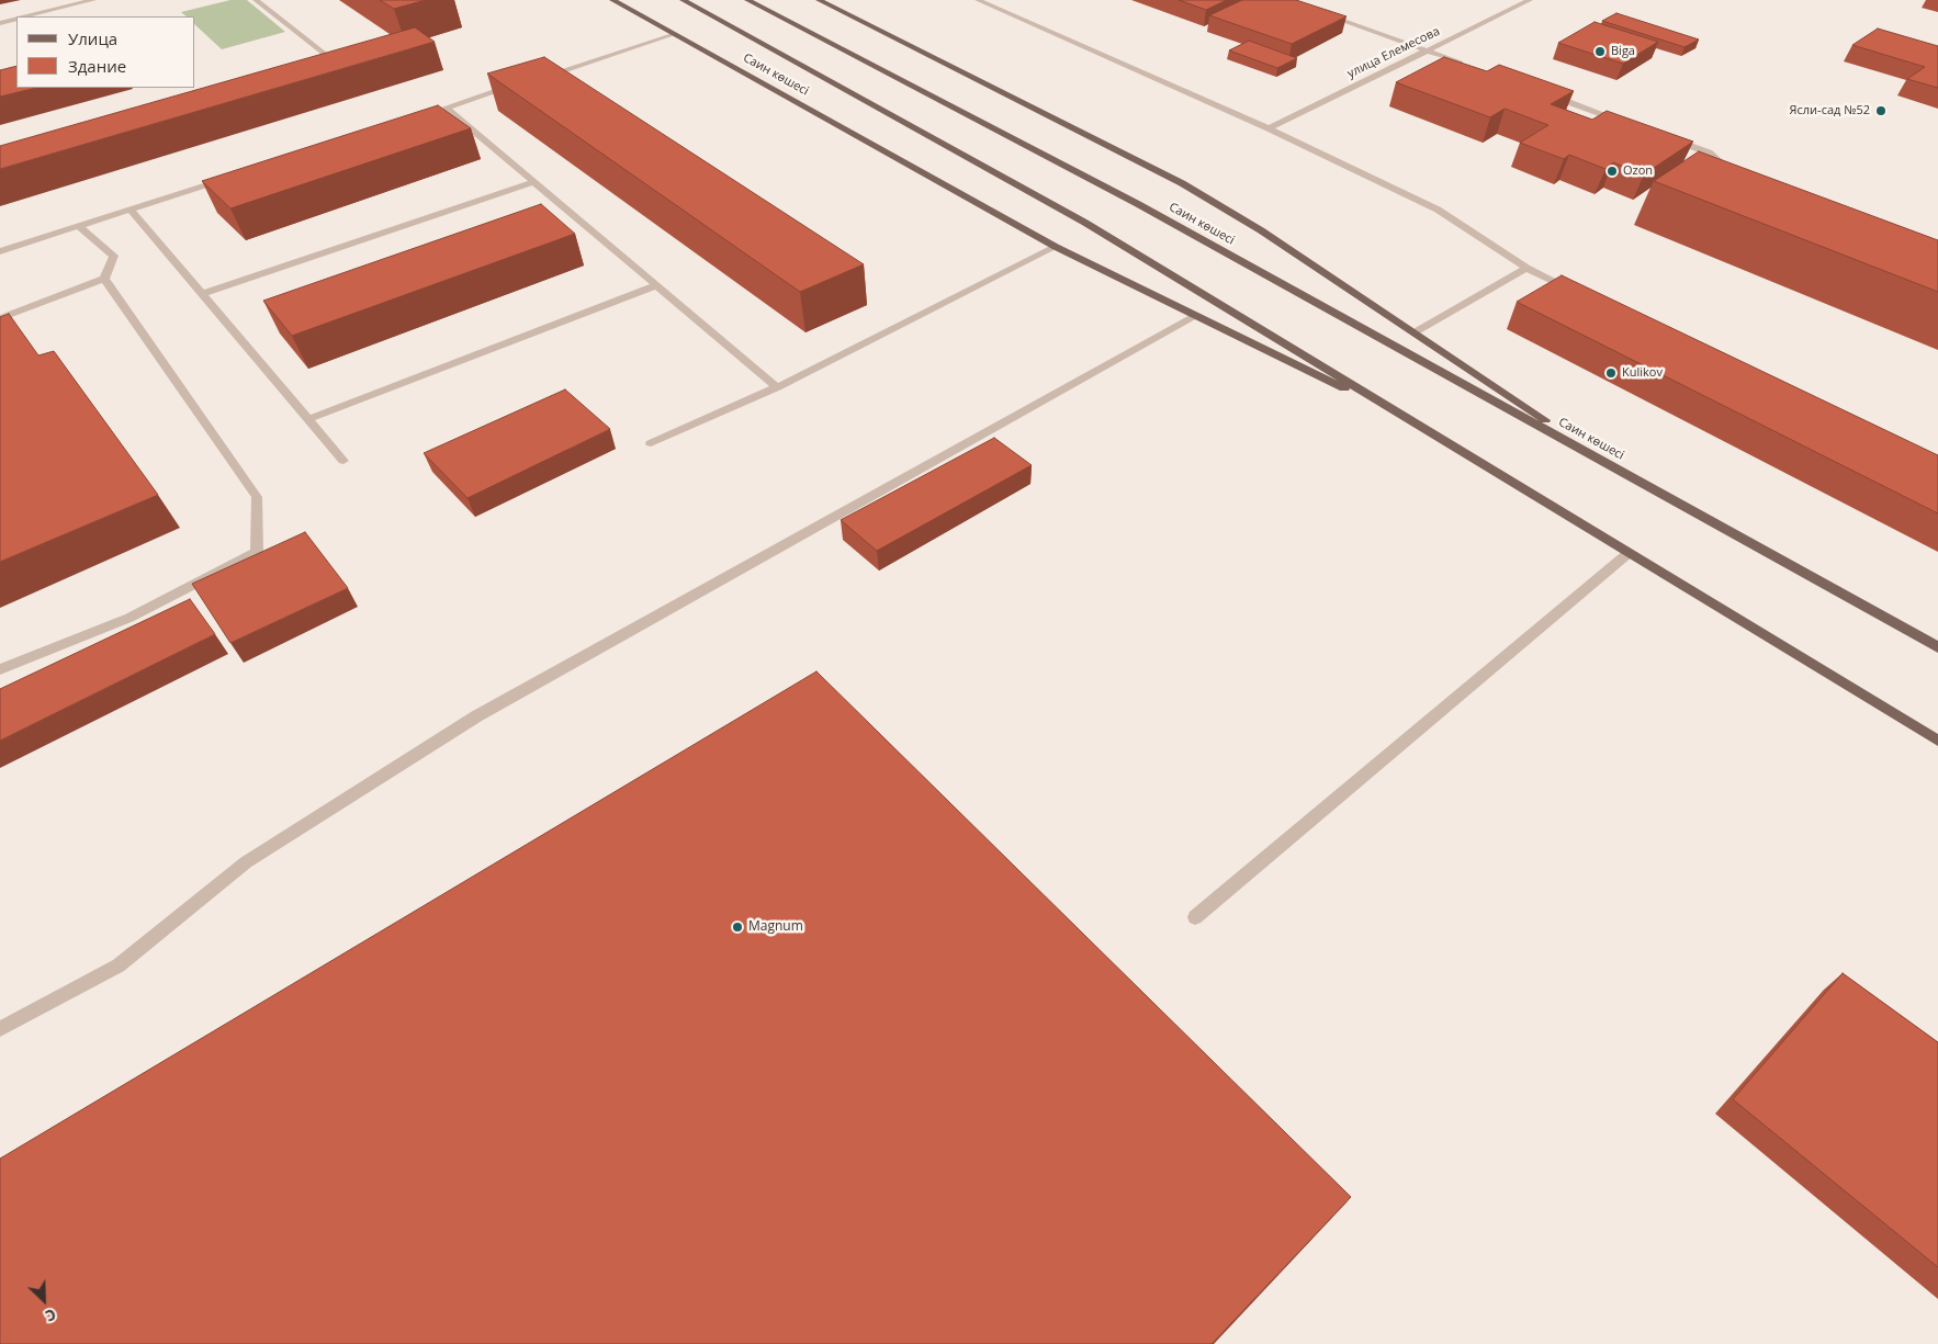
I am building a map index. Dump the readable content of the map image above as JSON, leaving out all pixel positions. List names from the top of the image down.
{
  "streets": {
    "main road": ["Саин көшесі"],
    "street": ["улица Елемесова"]
  },
  "places": [
    "Biga",
    "Ясли-сад №52",
    "Ozon",
    "Kulikov",
    "Magnum"
  ],
  "legend": ["Улица", "Здание"],
  "north": "bottom right"
}
